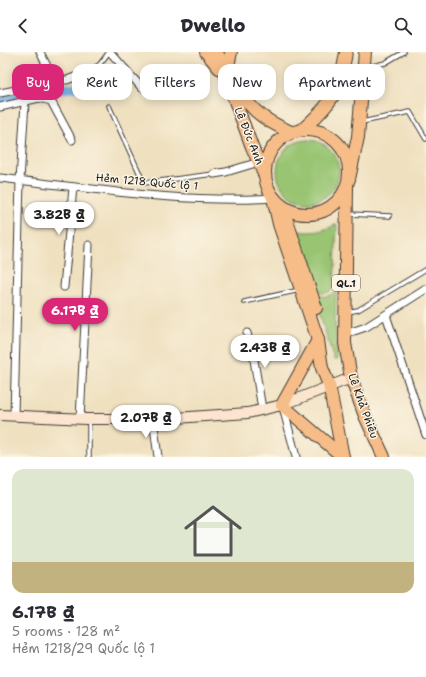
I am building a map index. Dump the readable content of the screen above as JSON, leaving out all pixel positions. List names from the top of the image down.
{
  "streets": {
    "main road": ["Lê Đức Anh", "QL.1", "Lê Khả Phiêu"],
    "street": ["Hẻm 1218 Quốc lộ 1"]
  },
  "crossings": [
    ["Lê Đức Anh", "Hẻm 1218 Quốc lộ 1"],
    ["Lê Đức Anh", "QL.1"],
    ["Lê Đức Anh", "Lê Khả Phiêu"],
    ["Hẻm 1218 Quốc lộ 1", "QL.1"],
    ["Hẻm 1218 Quốc lộ 1", "Lê Khả Phiêu"],
    ["QL.1", "Lê Khả Phiêu"]
  ],
  "page": {
    "header": "Dwello",
    "chip": [
      "Buy",
      "Rent",
      "Filters",
      "New",
      "Apartment"
    ],
    "price": [
      "3.82B ₫",
      "6.17B ₫",
      "2.43B ₫",
      "2.07B ₫"
    ],
    "list": [
      {
        "name": "6.17B ₫",
        "note": "5 rooms · 128 m² · Hẻm 1218/29 Quốc lộ 1"
      }
    ]
  }
}
